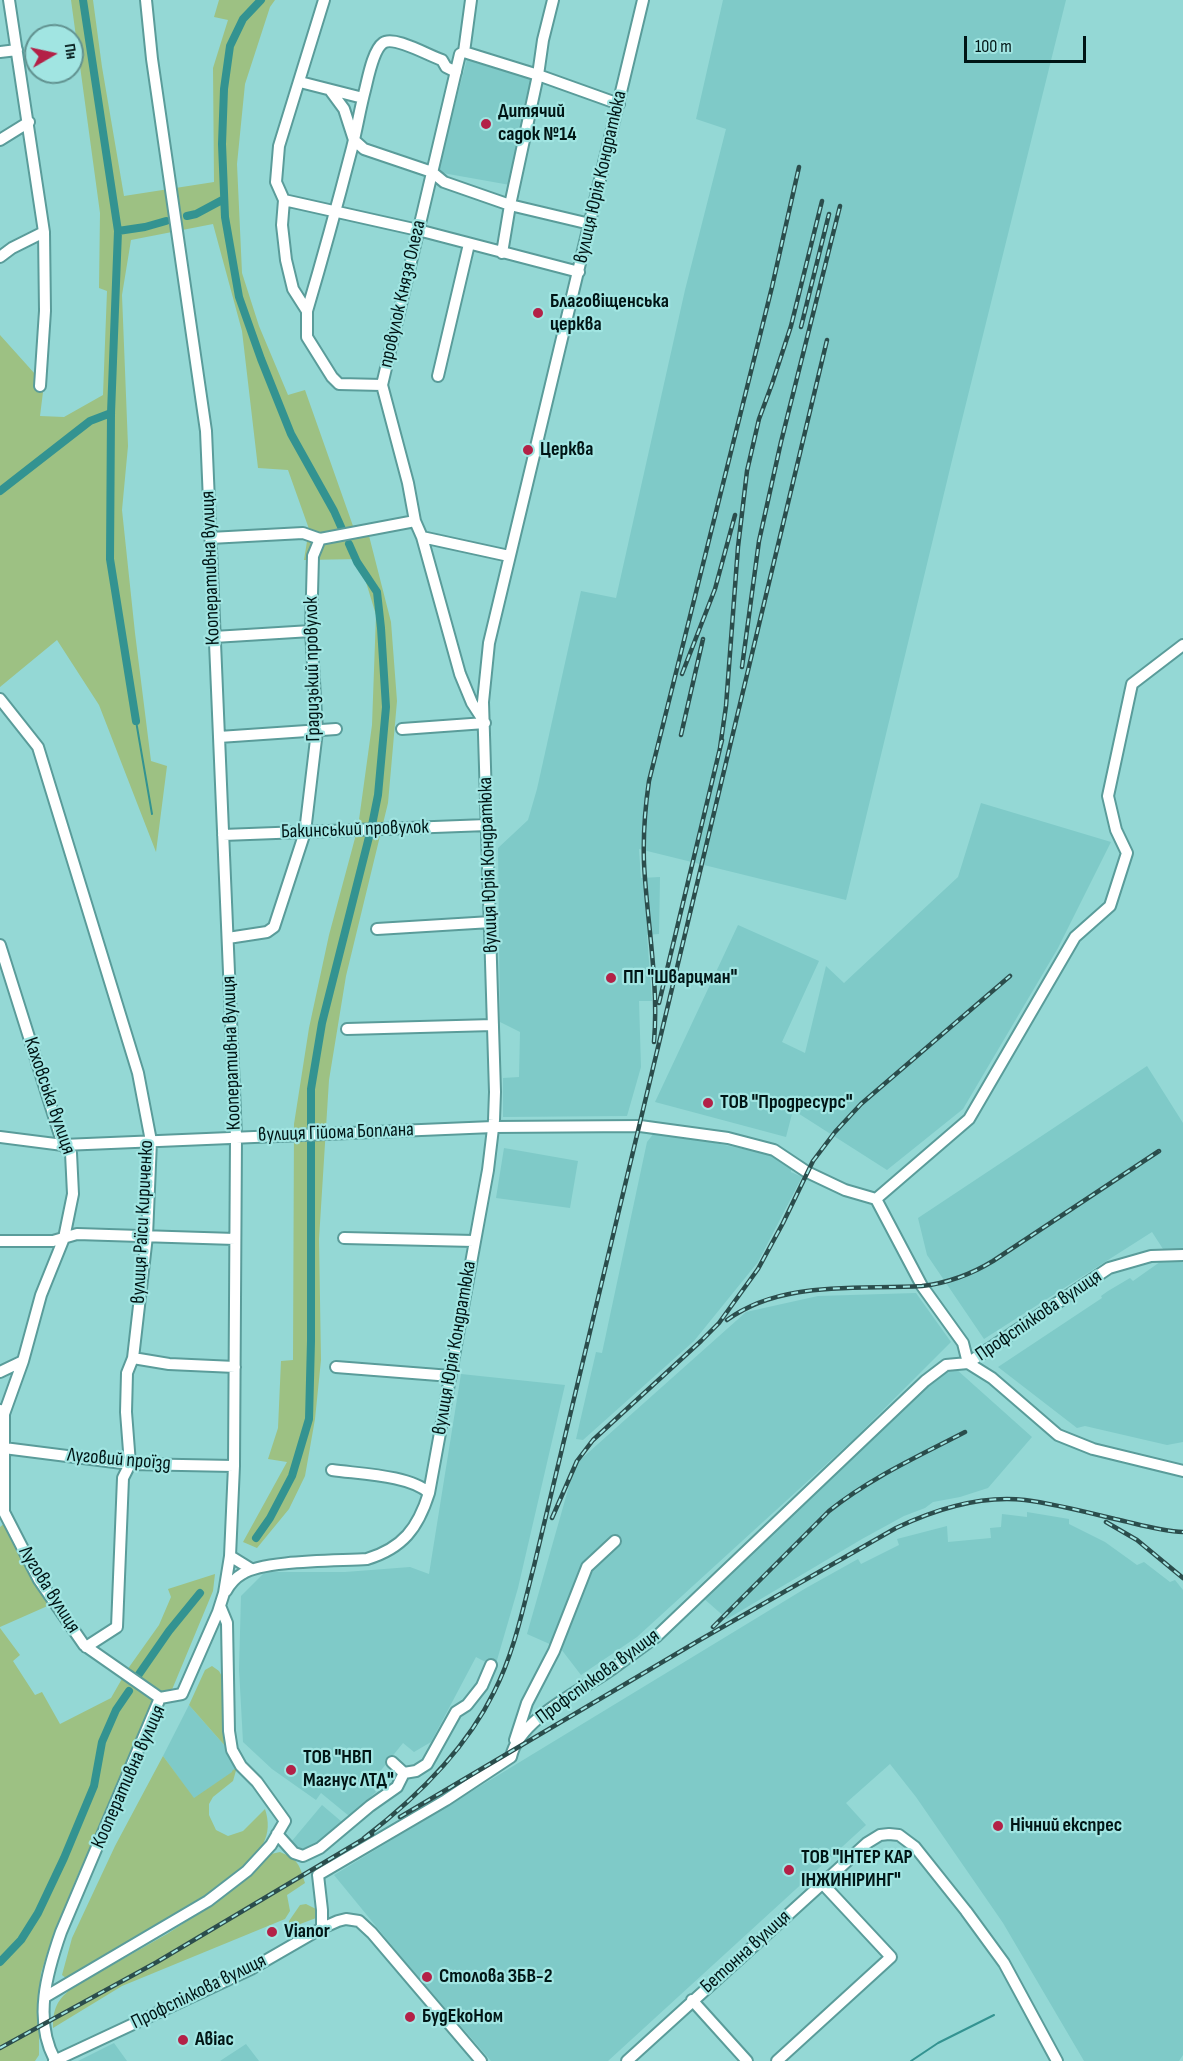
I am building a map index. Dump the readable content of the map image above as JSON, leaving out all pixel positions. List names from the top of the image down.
{
  "streets": {
    "street": [
      "вулиця Юрія Кондратюка",
      "провулок Князя Олега",
      "Кооперативна вулиця",
      "Градизький провулок",
      "Бакинський провулок",
      "Каховська вулиця",
      "вулиця Гійома Боплана",
      "вулиця Раїси Кириченко",
      "Профспілкова вулиця",
      "Луговий проїзд",
      "Лугова вулиця",
      "Бетонна вулиця"
    ]
  },
  "crossings": [
    ["вулиця Юрія Кондратюка", "провулок Князя Олега"],
    ["вулиця Юрія Кондратюка", "Бакинський провулок"],
    ["вулиця Юрія Кондратюка", "вулиця Гійома Боплана"],
    ["Кооперативна вулиця", "Градизький провулок"],
    ["Кооперативна вулиця", "Бакинський провулок"],
    ["Кооперативна вулиця", "вулиця Гійома Боплана"],
    ["Кооперативна вулиця", "Профспілкова вулиця"],
    ["Кооперативна вулиця", "Луговий проїзд"],
    ["Кооперативна вулиця", "Лугова вулиця"],
    ["Градизький провулок", "Бакинський провулок"],
    ["Каховська вулиця", "вулиця Гійома Боплана"],
    ["Каховська вулиця", "Лугова вулиця"],
    ["вулиця Гійома Боплана", "вулиця Раїси Кириченко"],
    ["вулиця Раїси Кириченко", "Луговий проїзд"],
    ["вулиця Раїси Кириченко", "Лугова вулиця"],
    ["Луговий проїзд", "Лугова вулиця"]
  ],
  "places": [
    "Дитячий садок №14",
    "Благовіщенська церква",
    "Церква",
    "ПП \"Шварцман\"",
    "ТОВ \"Продресурс\"",
    "ТОВ \"НВП Магнус ЛТД\"",
    "Нічний експрес",
    "ТОВ \"ІНТЕР КАР ІНЖИНІРИНГ\"",
    "Vianor",
    "Столова ЗБВ-2",
    "БудЕкоНом",
    "Авіас"
  ],
  "scale_bar": "100 m",
  "north": "right"
}
